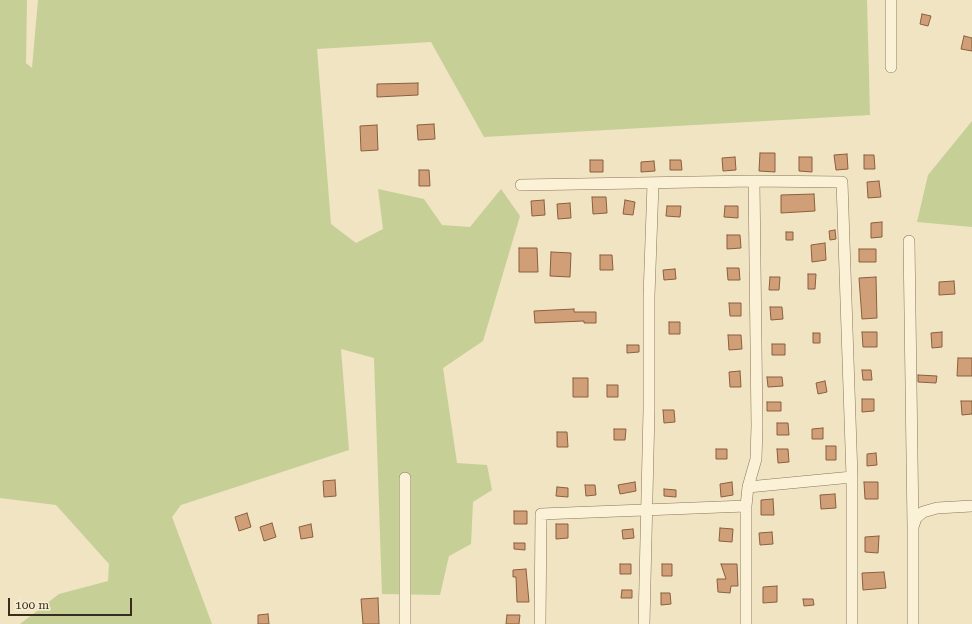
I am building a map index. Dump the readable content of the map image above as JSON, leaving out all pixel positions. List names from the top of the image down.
{
  "scale_bar": "100 m"
}
